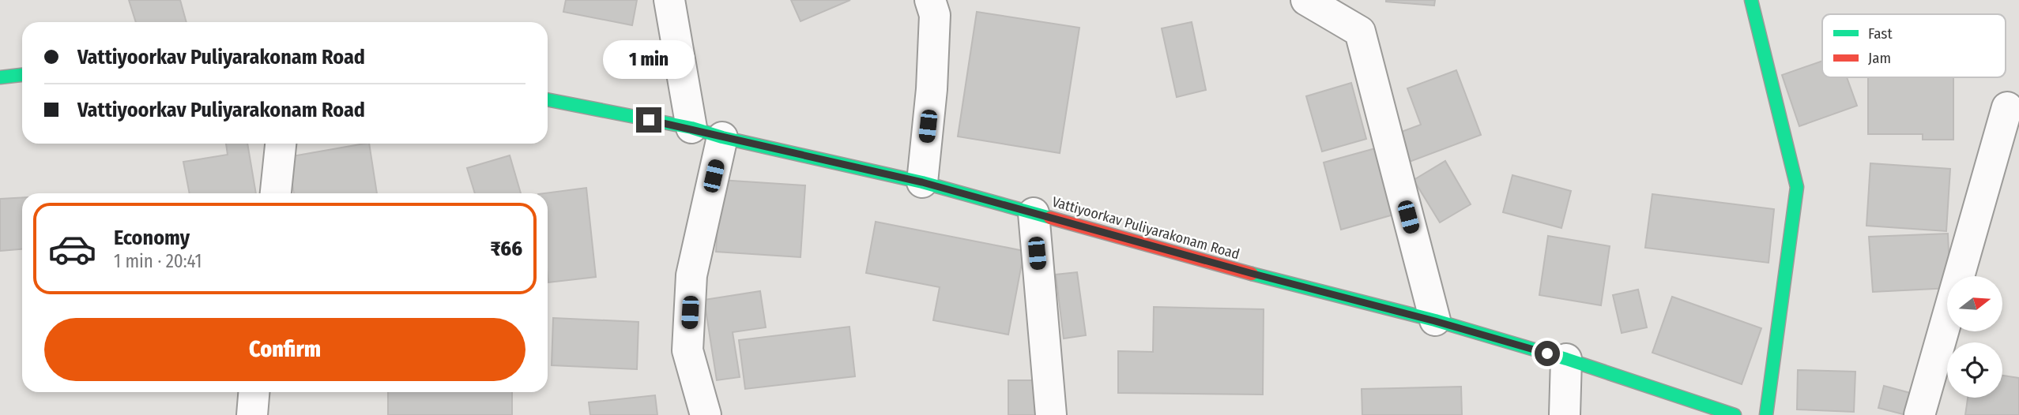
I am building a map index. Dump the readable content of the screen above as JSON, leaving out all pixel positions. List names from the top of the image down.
{
  "streets": {
    "main road": ["Vattiyoorkav Puliyarakonam Road"]
  },
  "legend": ["Fast", "Jam"],
  "north": "right",
  "page": {
    "banner": ["Vattiyoorkav Puliyarakonam Road", "Vattiyoorkav Puliyarakonam Road"],
    "bubble": "1 min",
    "list": [
      {
        "name": "Economy",
        "note": "1 min · 20:41",
        "value": "₹66"
      }
    ],
    "buttons": "Confirm"
  }
}
